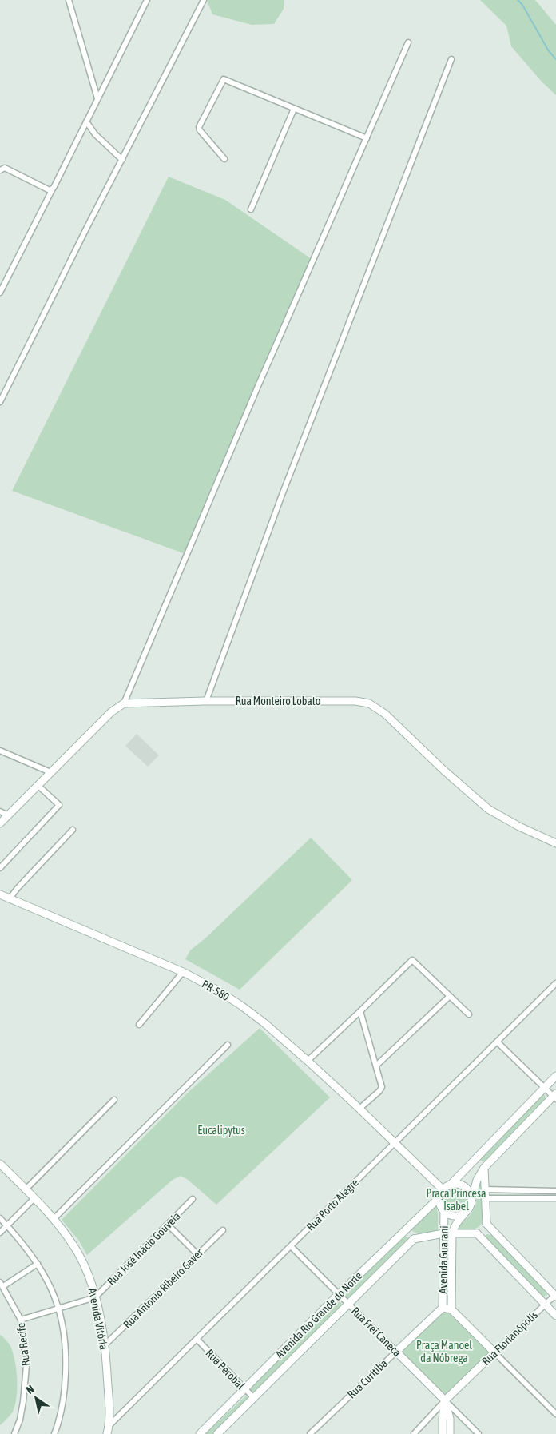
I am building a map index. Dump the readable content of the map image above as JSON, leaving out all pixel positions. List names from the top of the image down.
{
  "streets": {
    "street": [
      "Rua Monteiro Lobato",
      "PR-580",
      "Rua Porto Alegre",
      "Rua José Inácio Gouveia",
      "Avenida Guarani",
      "Rua Antonio Ribeiro Gaver",
      "Avenida Rio Grande do Norte",
      "Avenida Vitória",
      "Rua Frei Caneca",
      "Rua Florianópolis",
      "Rua Recife",
      "Rua Perobal",
      "Rua Curitiba"
    ]
  },
  "crossings": [
    ["PR-580", "Rua Porto Alegre"],
    ["PR-580", "Avenida Guarani"],
    ["PR-580", "Avenida Rio Grande do Norte"],
    ["Rua Porto Alegre", "Avenida Vitória"],
    ["Rua Porto Alegre", "Rua Frei Caneca"],
    ["Rua Porto Alegre", "Rua Perobal"],
    ["Rua José Inácio Gouveia", "Avenida Vitória"],
    ["Avenida Guarani", "Avenida Rio Grande do Norte"],
    ["Avenida Guarani", "Rua Curitiba"],
    ["Rua Antonio Ribeiro Gaver", "Avenida Vitória"],
    ["Avenida Rio Grande do Norte", "Rua Frei Caneca"],
    ["Avenida Rio Grande do Norte", "Rua Perobal"],
    ["Rua Frei Caneca", "Rua Florianópolis"],
    ["Rua Frei Caneca", "Rua Curitiba"]
  ],
  "parks": ["Eucalipytus", "Praça Princesa Isabel", "Praça Manoel da Nóbrega"],
  "north": "top left"
}
